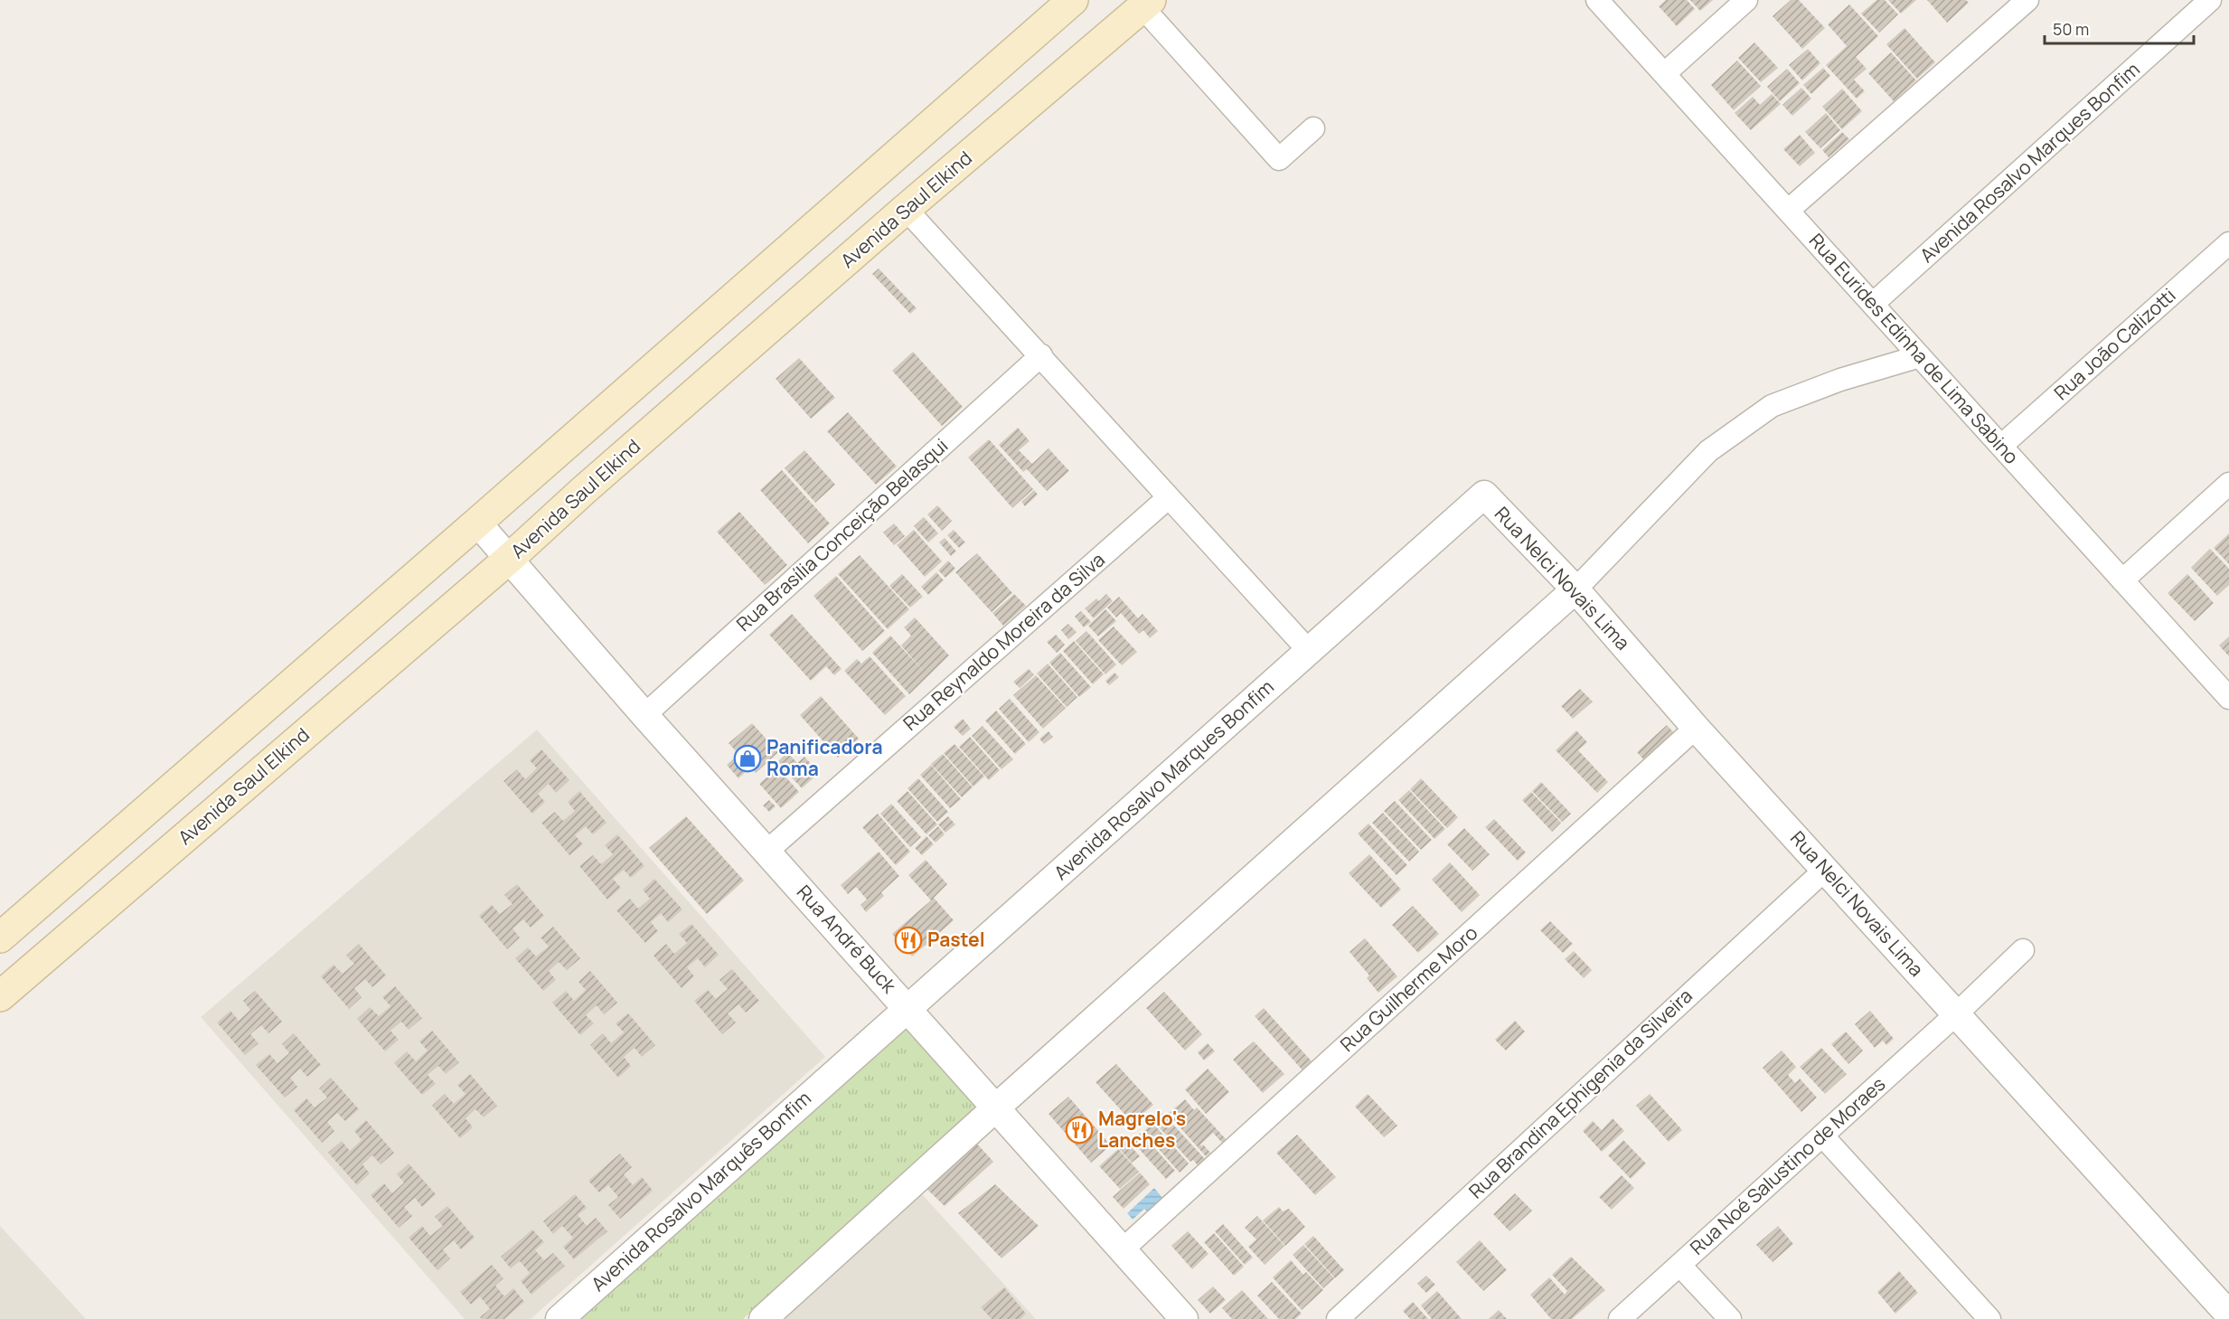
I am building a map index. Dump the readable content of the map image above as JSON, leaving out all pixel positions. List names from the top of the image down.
{
  "streets": {
    "main road": ["Avenida Saul Elkind"],
    "street": [
      "Avenida Rosalvo Marques Bonfim",
      "Rua João Calizotti",
      "Rua Eurides Edinha de Lima Sabino",
      "Rua Brasília Conceição Belasqui",
      "Rua Nelci Novais Lima",
      "Rua Reynaldo Moreira da Silva",
      "Rua André Buck",
      "Rua Guilherme Moro",
      "Rua Brandina Ephigenia da Silveira",
      "Rua Noé Salustino de Moraes",
      "Avenida Rosalvo Marquês Bonfim"
    ]
  },
  "crossings": [
    ["Avenida Rosalvo Marques Bonfim", "Rua Eurides Edinha de Lima Sabino"],
    ["Avenida Rosalvo Marques Bonfim", "Rua Nelci Novais Lima"],
    ["Avenida Rosalvo Marques Bonfim", "Rua André Buck"],
    ["Avenida Rosalvo Marques Bonfim", "Avenida Rosalvo Marquês Bonfim"],
    ["Avenida Saul Elkind", "Rua André Buck"],
    ["Rua João Calizotti", "Rua Eurides Edinha de Lima Sabino"],
    ["Rua Brasília Conceição Belasqui", "Rua André Buck"],
    ["Rua Nelci Novais Lima", "Rua Guilherme Moro"],
    ["Rua Nelci Novais Lima", "Rua Brandina Ephigenia da Silveira"],
    ["Rua Nelci Novais Lima", "Rua Noé Salustino de Moraes"],
    ["Rua Reynaldo Moreira da Silva", "Rua André Buck"],
    ["Rua André Buck", "Rua Guilherme Moro"]
  ],
  "places": {
    "shop": ["Panificadora Roma"],
    "restaurant": ["Pastel", "Magrelo's Lanches"]
  },
  "scale_bar": "50 m"
}
